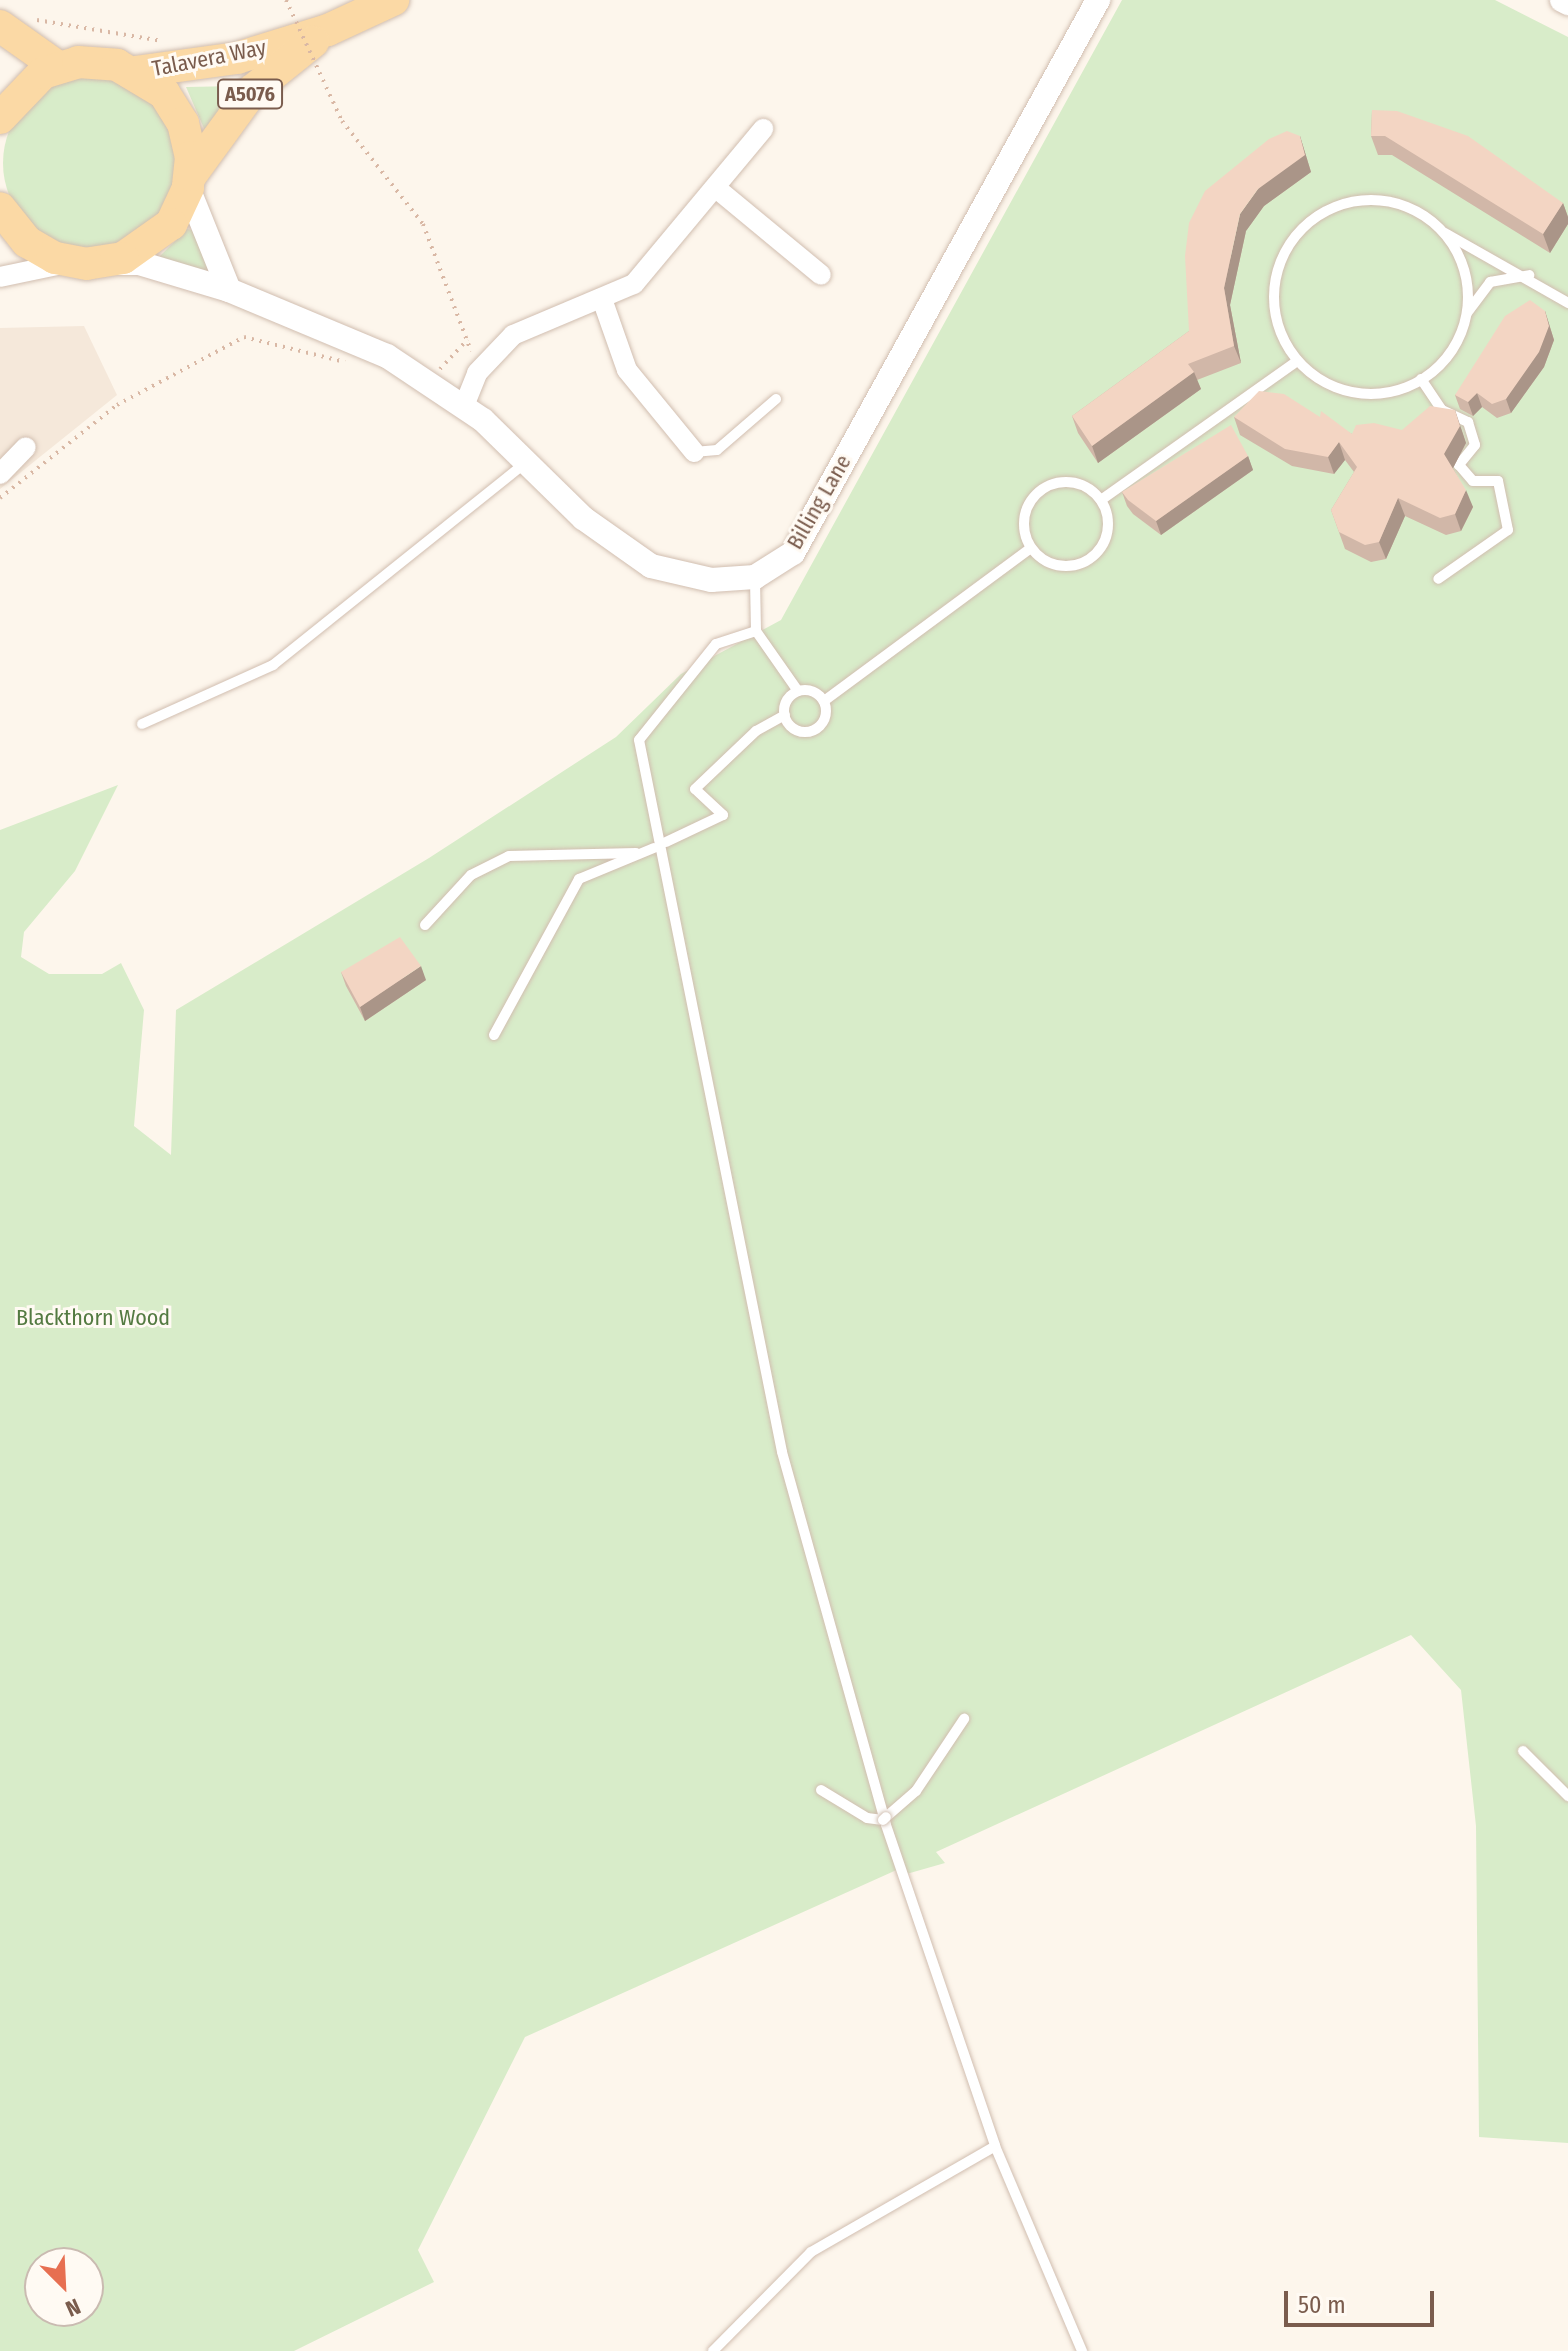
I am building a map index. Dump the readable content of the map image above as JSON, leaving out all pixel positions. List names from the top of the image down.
{
  "streets": {
    "main road": ["Talavera Way", "A5076"],
    "street": ["Billing Lane"]
  },
  "crossings": [
    ["Talavera Way", "Billing Lane"]
  ],
  "parks": ["Blackthorn Wood"],
  "scale_bar": "50 m",
  "north": "bottom right"
}
